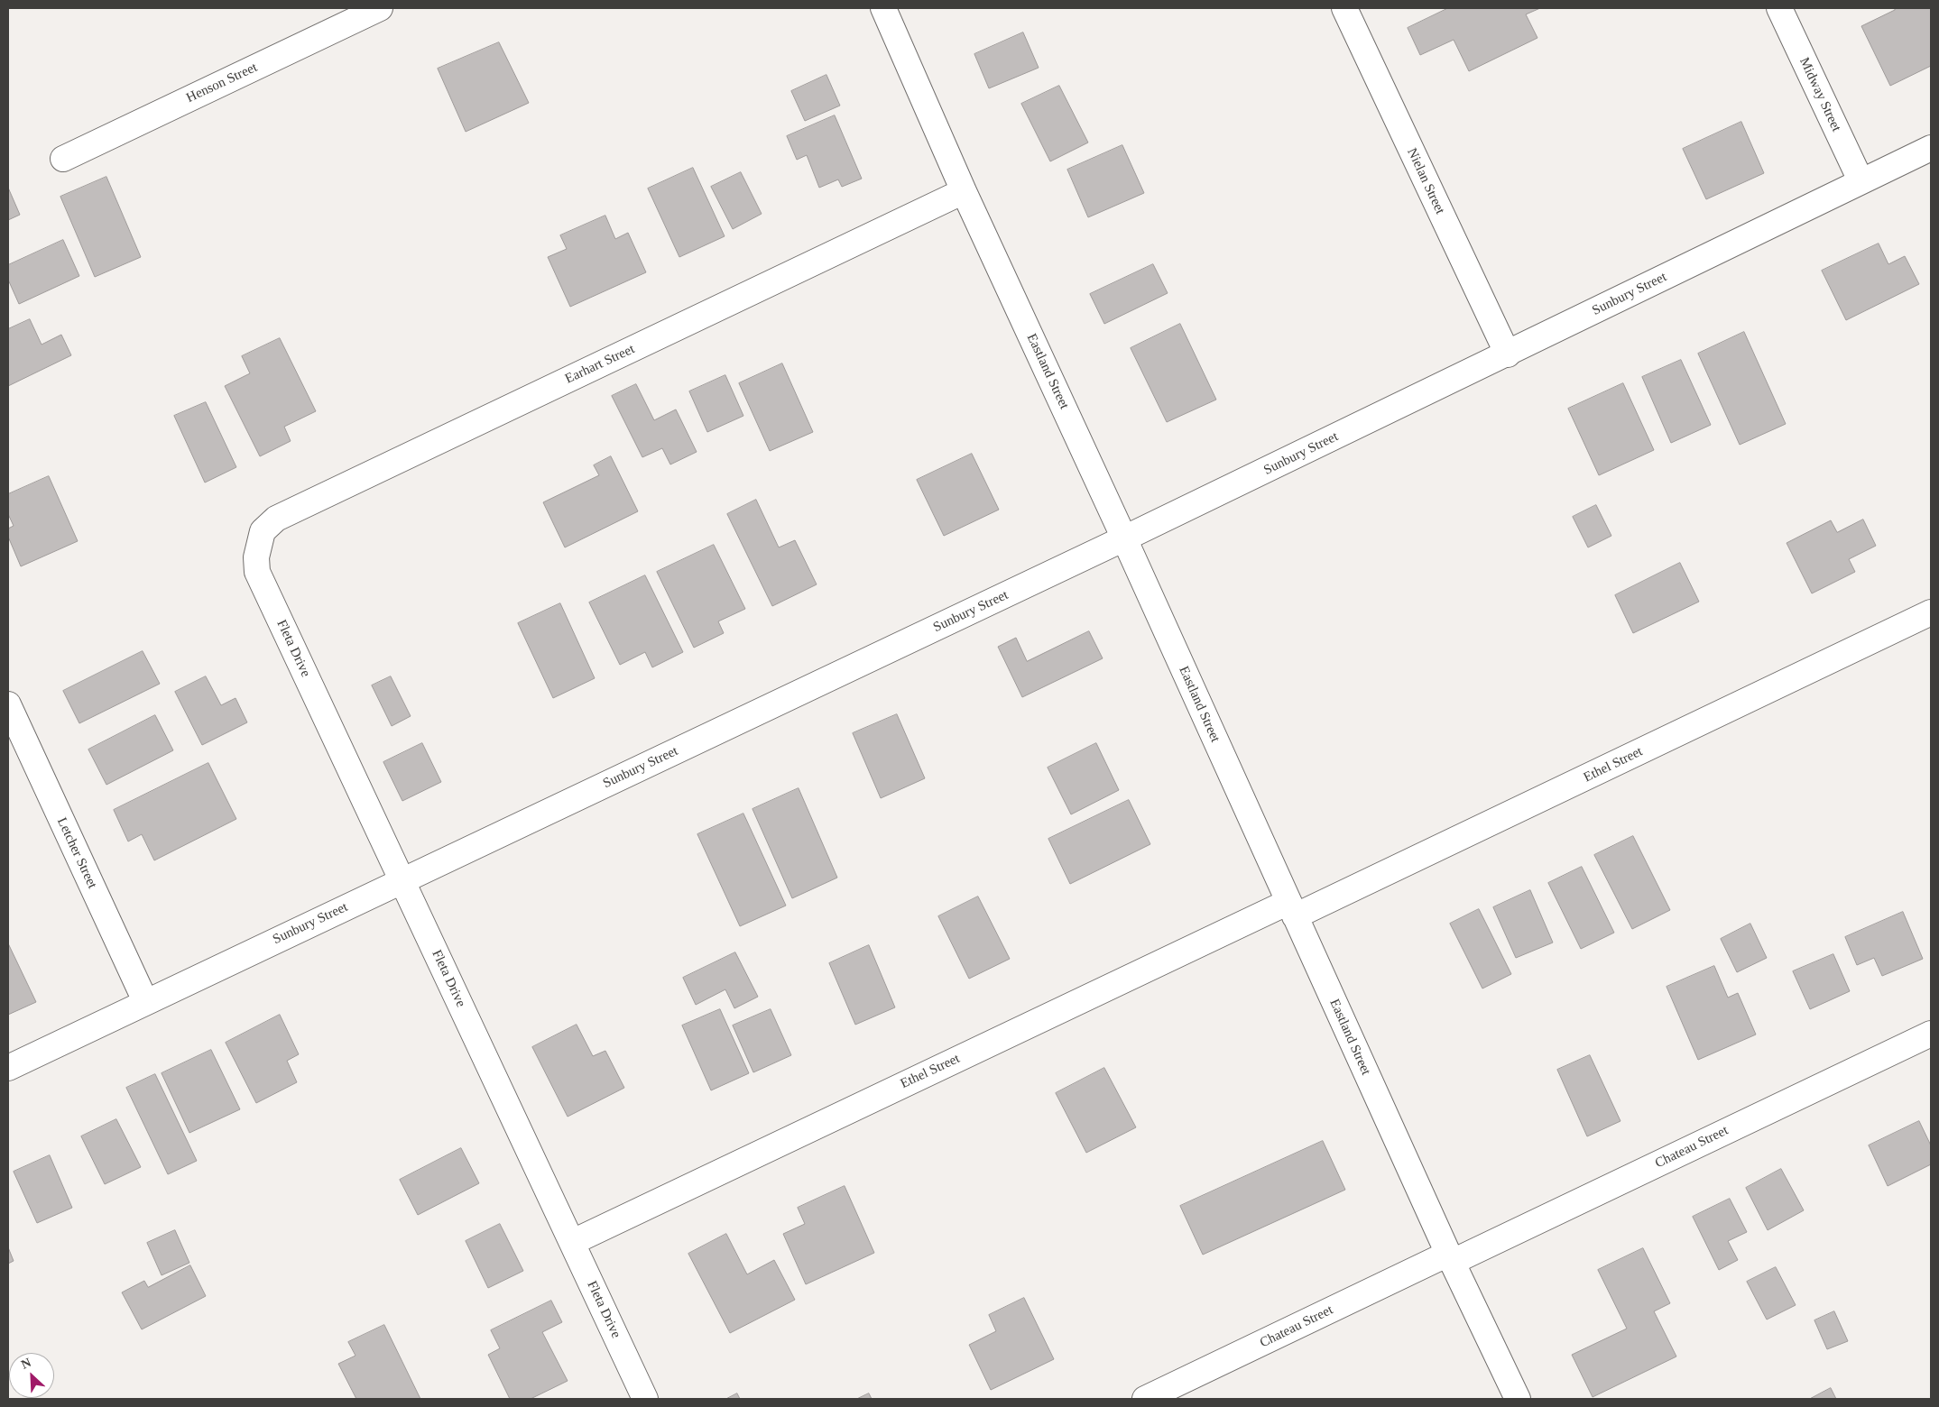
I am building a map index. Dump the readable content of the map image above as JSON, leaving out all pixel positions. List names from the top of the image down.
{
  "streets": {
    "street": [
      "Henson Street",
      "Midway Street",
      "Nielan Street",
      "Sunbury Street",
      "Earhart Street",
      "Eastland Street",
      "Fleta Drive",
      "Ethel Street",
      "Letcher Street",
      "Chateau Street"
    ]
  },
  "crossings": [
    ["Midway Street", "Sunbury Street"],
    ["Nielan Street", "Sunbury Street"],
    ["Sunbury Street", "Eastland Street"],
    ["Sunbury Street", "Fleta Drive"],
    ["Sunbury Street", "Letcher Street"],
    ["Earhart Street", "Eastland Street"],
    ["Earhart Street", "Fleta Drive"],
    ["Eastland Street", "Ethel Street"],
    ["Eastland Street", "Chateau Street"],
    ["Fleta Drive", "Ethel Street"]
  ],
  "north": "top left"
}
